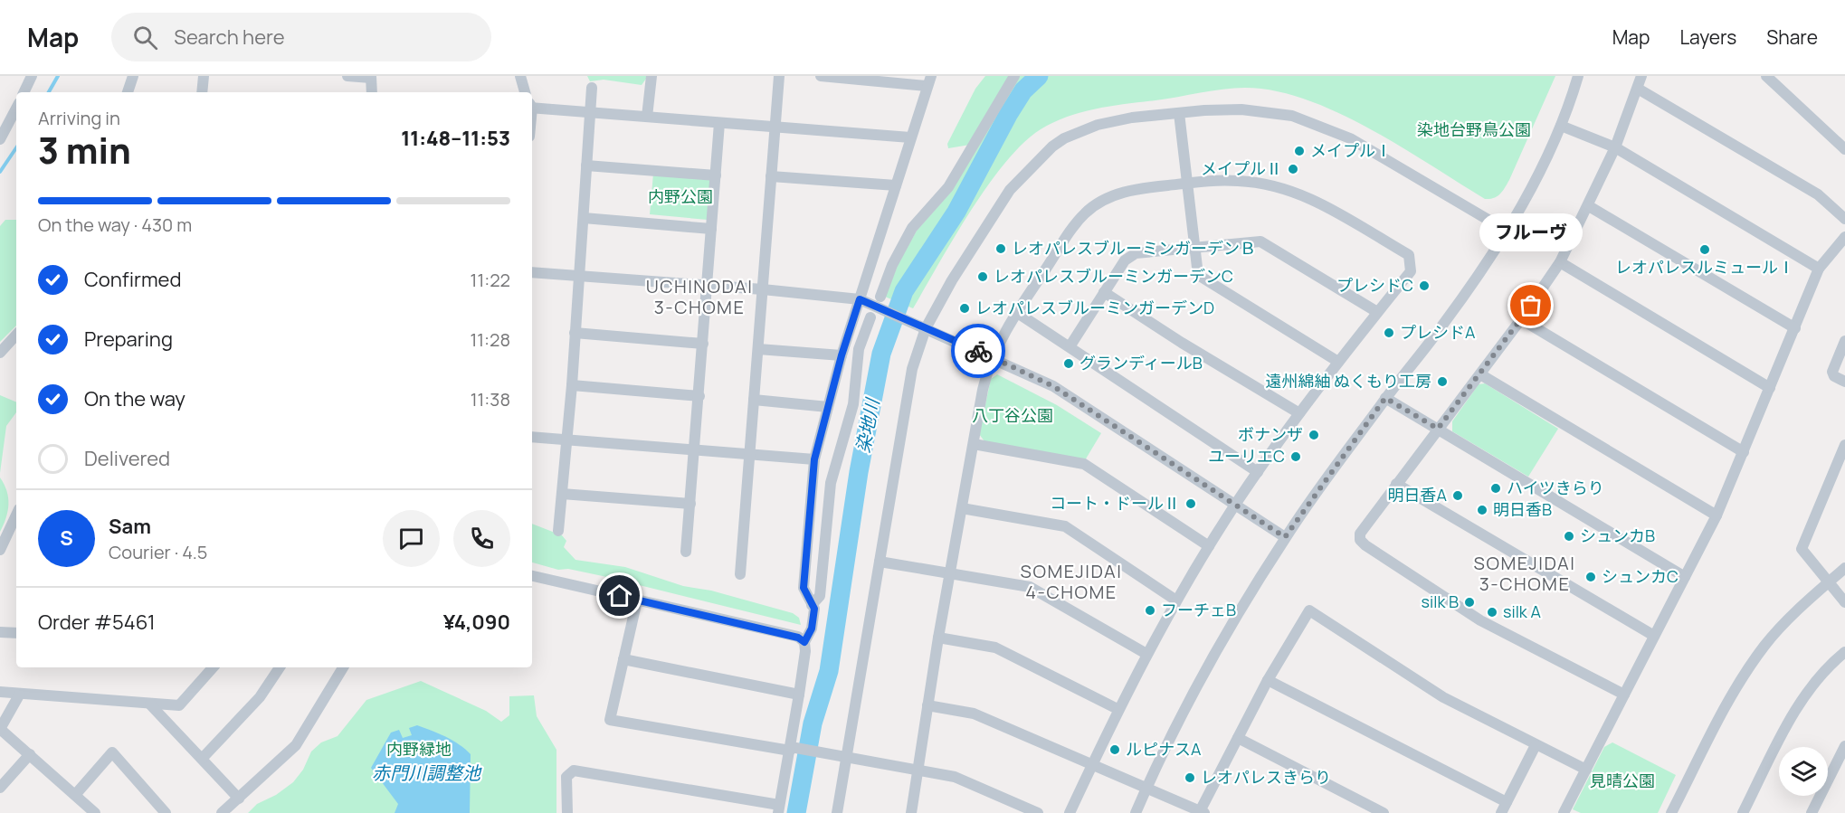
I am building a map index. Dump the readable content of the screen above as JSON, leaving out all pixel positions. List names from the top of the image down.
{
  "districts": ["UCHINODAI 3-CHOME", "SOMEJIDAI 3-CHOME", "SOMEJIDAI 4-CHOME"],
  "water": ["染地川", "赤門川調整池"],
  "parks": [
    "染地台野鳥公園",
    "内野公園",
    "八丁谷公園",
    "内野緑地",
    "見晴公園"
  ],
  "places": [
    "メイプルⅠ",
    "メイプルⅡ",
    "レオパレスブルーミンガーデンＢ",
    "レオパレスルミュールⅠ",
    "レオパレスブルーミンガーデンC",
    "プレシドC",
    "フルーヴ",
    "レオパレスブルーミンガーデンD",
    "プレシドA",
    "グランディールB",
    "遠州綿紬 ぬくもり工房",
    "ボナンザ",
    "ユーリエC",
    "ハイツきらり",
    "明日香A",
    "コート・ドールⅡ",
    "明日香B",
    "シュンカB",
    "シュンカC",
    "silk B",
    "フーチェB",
    "silk A",
    "ルピナスA",
    "レオパレスきらり"
  ],
  "page": {
    "header": "Map",
    "search": "Search here",
    "nav": ["Map", "Layers", "Share"],
    "heading": ["3 min", "Arriving in", "11:48–11:53"],
    "panel": [
      "Sam",
      "Courier · 4.5",
      "Order #5461",
      "¥4,090"
    ],
    "bar": "On the way · 430 m",
    "bubble": "フルーヴ",
    "list": [
      ["Confirmed", "11:22"],
      ["Preparing", "11:28"],
      ["On the way", "11:38"],
      "Delivered"
    ],
    "round": "S"
  }
}
